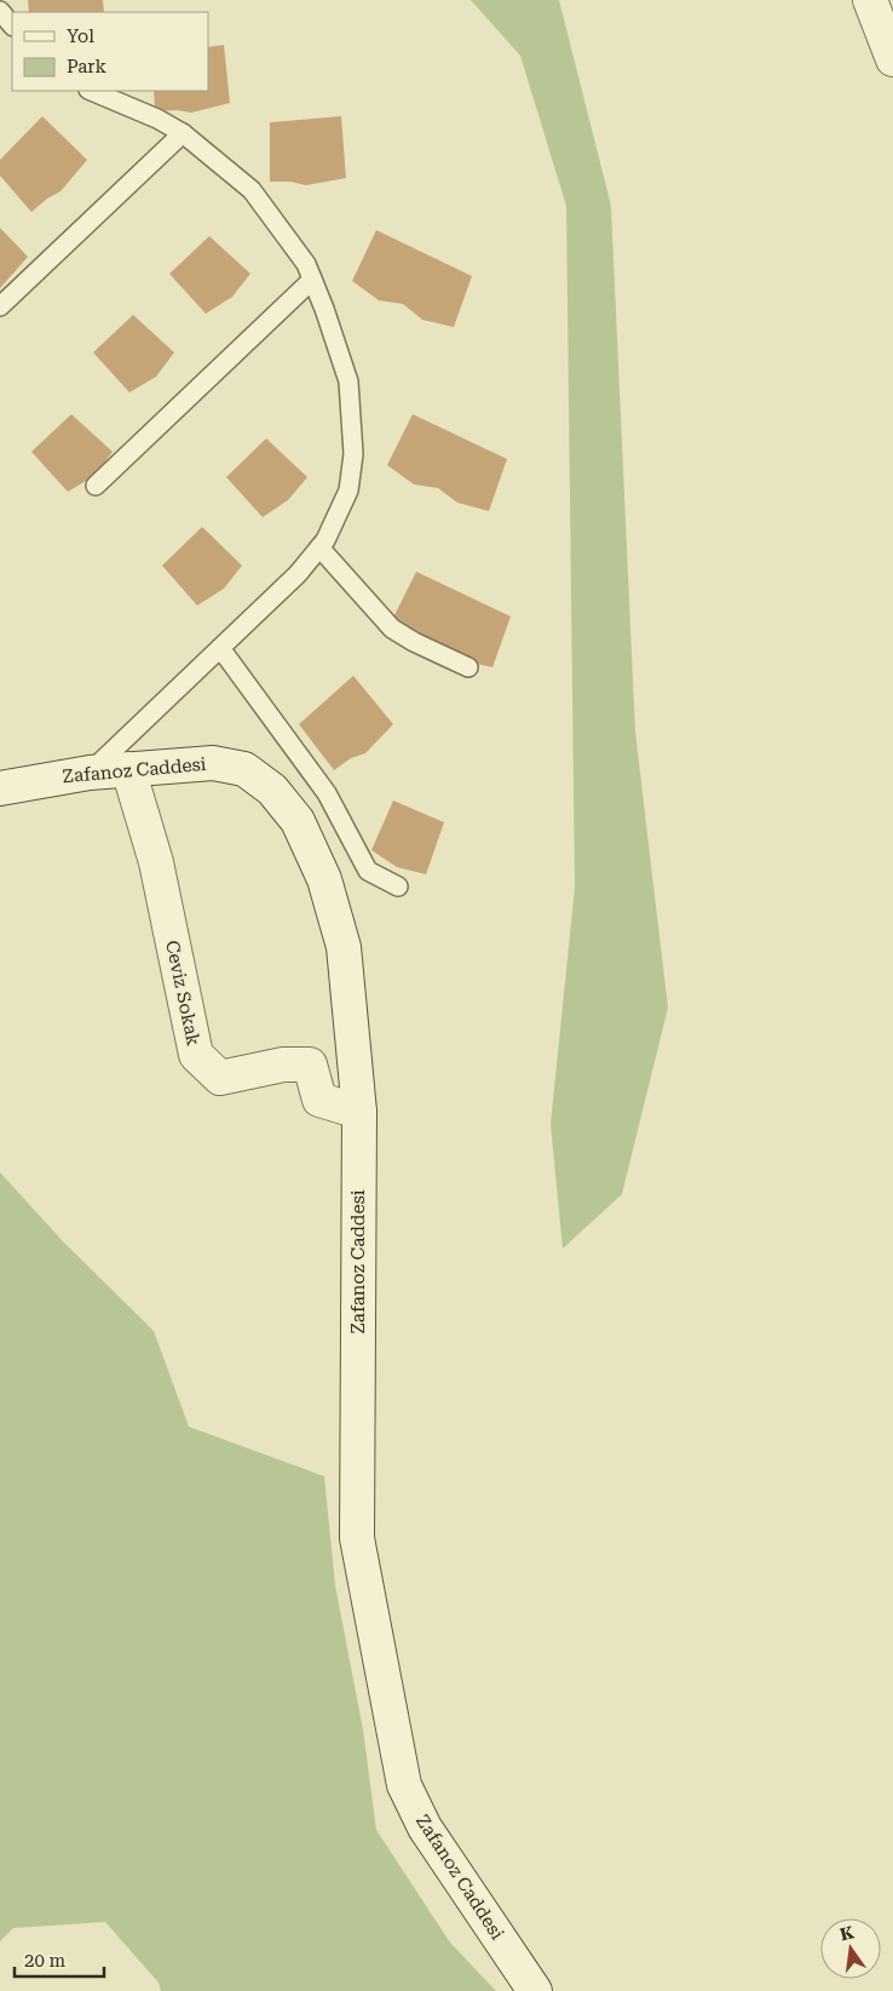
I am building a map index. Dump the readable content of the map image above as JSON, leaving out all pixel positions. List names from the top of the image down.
{
  "streets": {
    "street": ["Zafanoz Caddesi", "Ceviz Sokak"]
  },
  "crossings": [
    ["Zafanoz Caddesi", "Ceviz Sokak"]
  ],
  "legend": ["Yol", "Park"],
  "scale_bar": "20 m",
  "north": "top"
}
